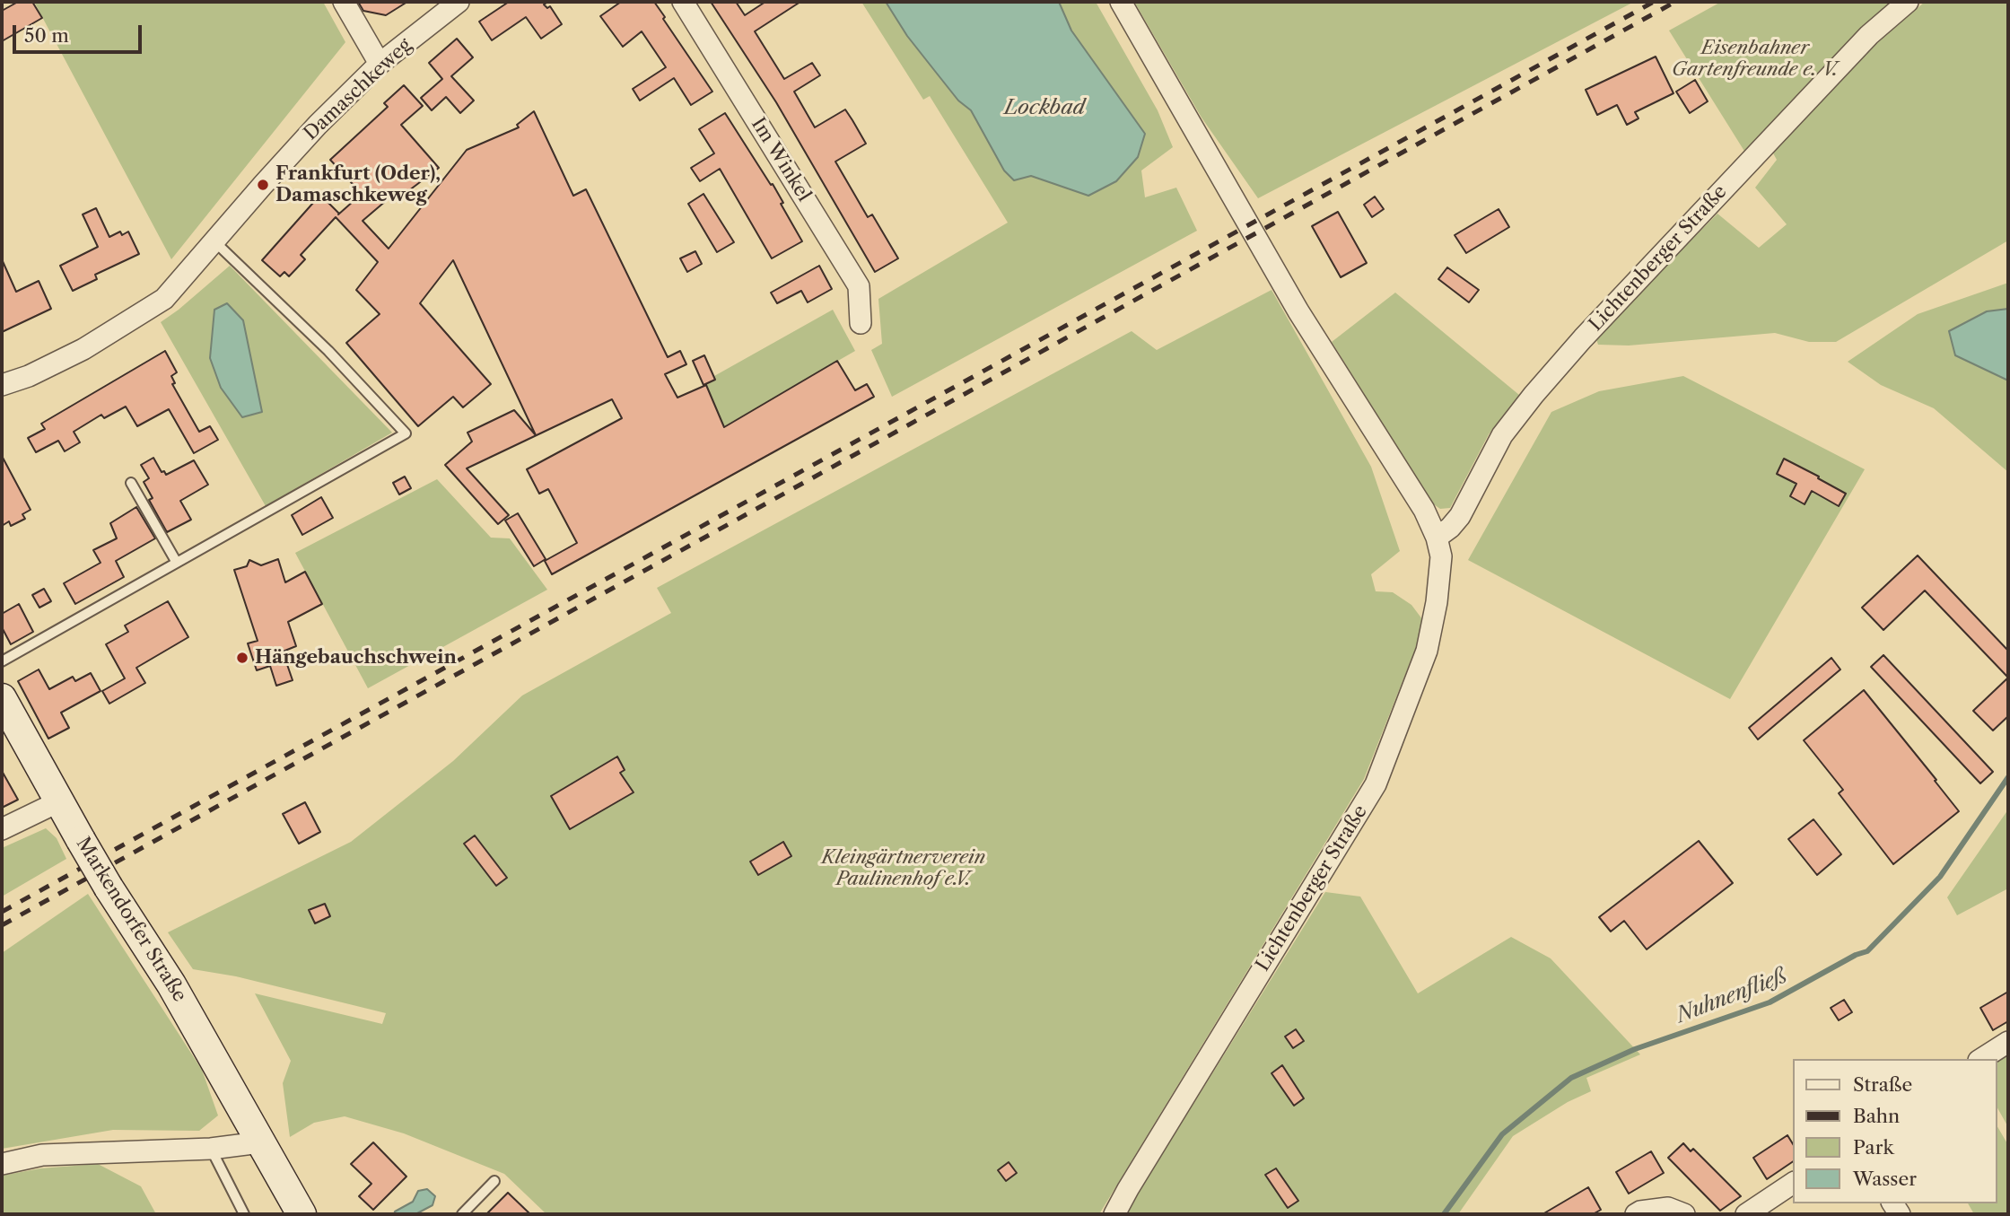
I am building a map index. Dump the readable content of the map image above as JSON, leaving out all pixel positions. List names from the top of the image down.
{
  "streets": {
    "street": [
      "Damaschkeweg",
      "Im Winkel",
      "Lichtenberger Straße",
      "Markendorfer Straße"
    ]
  },
  "water": ["Lockbad", "Nuhnenfließ"],
  "parks": ["Eisenbahner Gartenfreunde e. V.", "Kleingärtnerverein Paulinenhof e.V."],
  "places": ["Frankfurt (Oder), Damaschkeweg", "Hängebauchschwein"],
  "legend": [
    "Straße",
    "Bahn",
    "Park",
    "Wasser"
  ],
  "scale_bar": "50 m"
}
